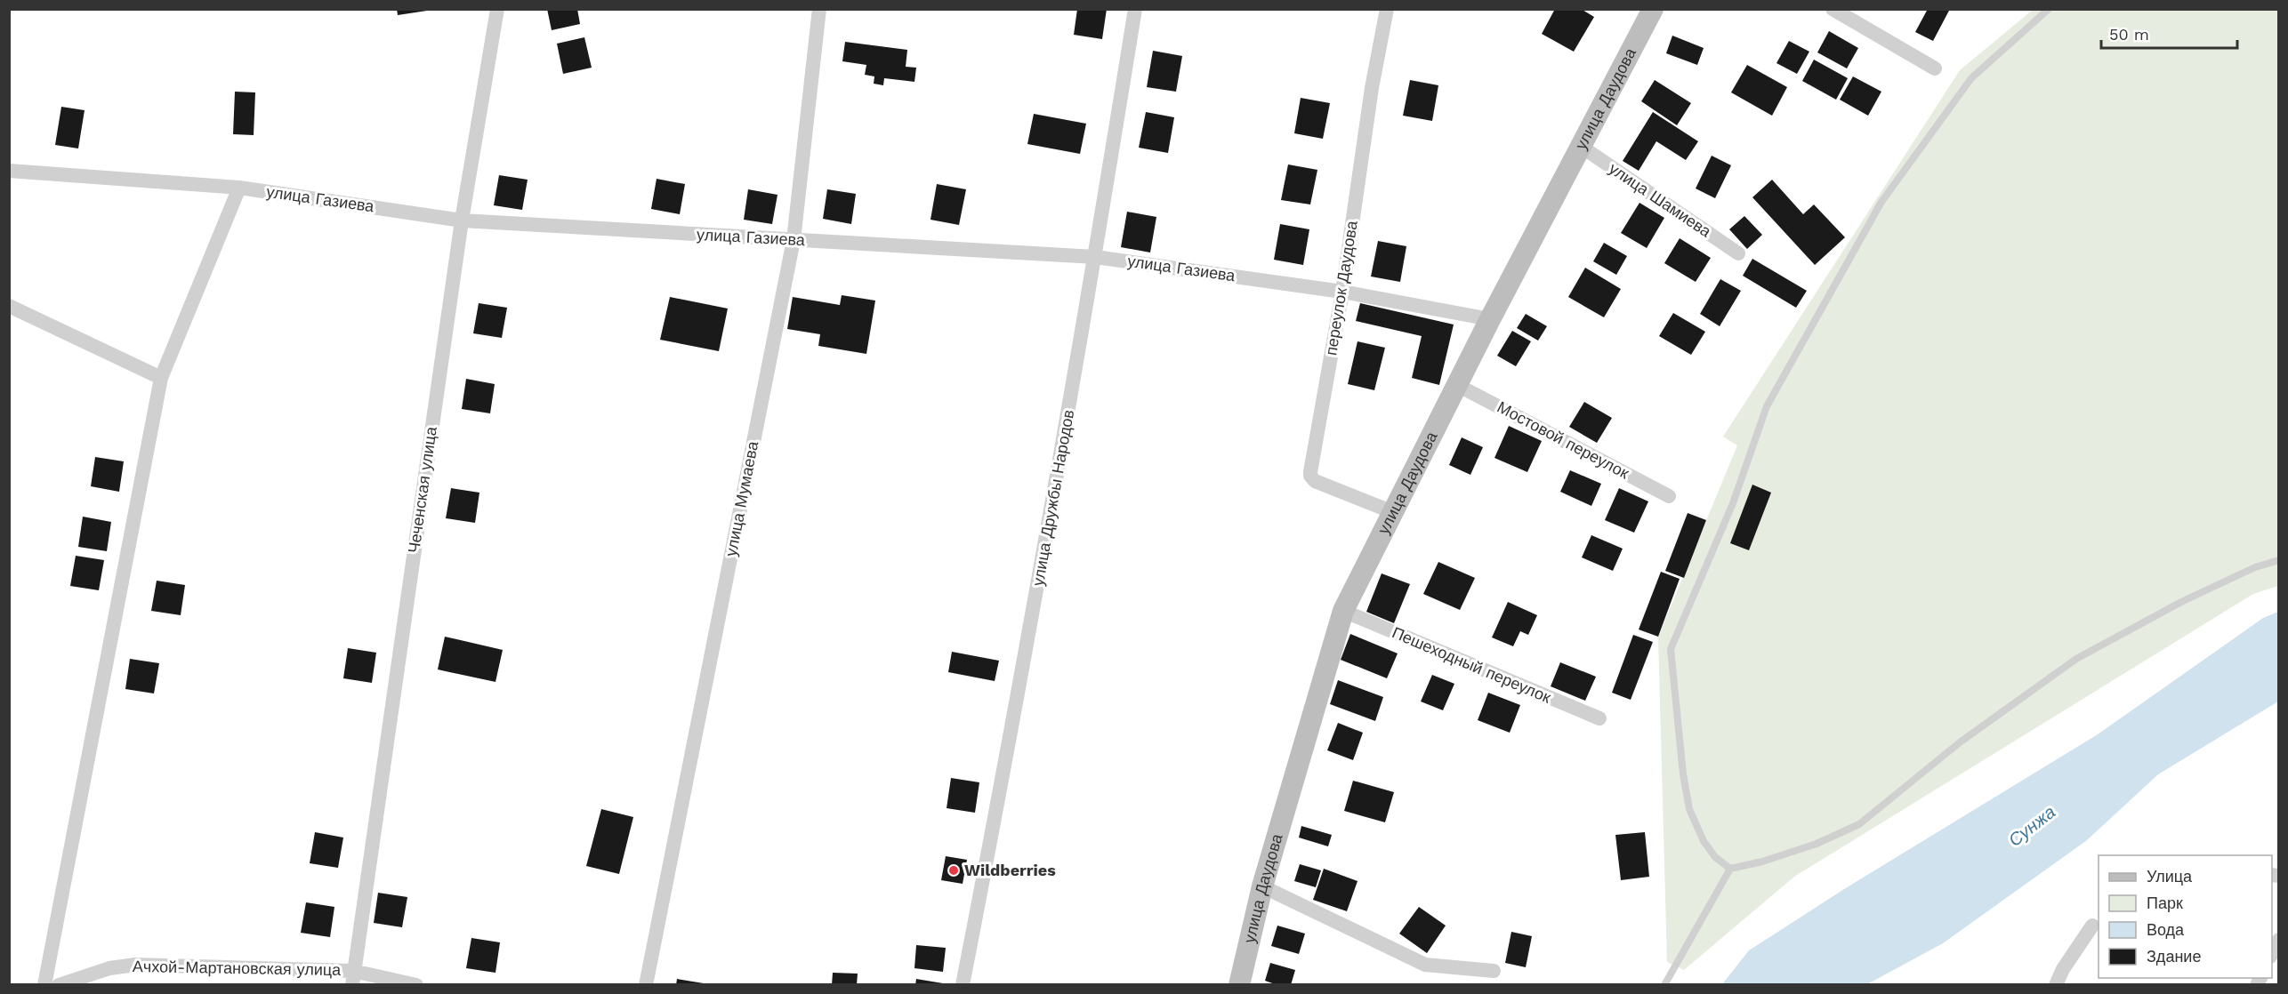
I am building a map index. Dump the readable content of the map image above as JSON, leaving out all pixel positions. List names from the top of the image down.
{
  "streets": {
    "street": [
      "улица Даудова",
      "улица Газиева",
      "улица Шамиева",
      "переулок Даудова",
      "Мостовой переулок",
      "Чеченская улица",
      "улица Дружбы Народов",
      "улица Мумаева",
      "Пешеходный переулок",
      "Ачхой-Мартановская улица"
    ]
  },
  "crossings": [
    ["улица Даудова", "улица Газиева"],
    ["улица Даудова", "улица Шамиева"],
    ["улица Даудова", "переулок Даудова"],
    ["улица Даудова", "Мостовой переулок"],
    ["улица Даудова", "Пешеходный переулок"],
    ["улица Газиева", "переулок Даудова"],
    ["улица Газиева", "Чеченская улица"],
    ["улица Газиева", "улица Дружбы Народов"],
    ["улица Газиева", "улица Мумаева"],
    ["Чеченская улица", "Ачхой-Мартановская улица"]
  ],
  "water": ["Сунжа"],
  "places": ["Wildberries"],
  "legend": [
    "Улица",
    "Парк",
    "Вода",
    "Здание"
  ],
  "scale_bar": "50 m"
}
